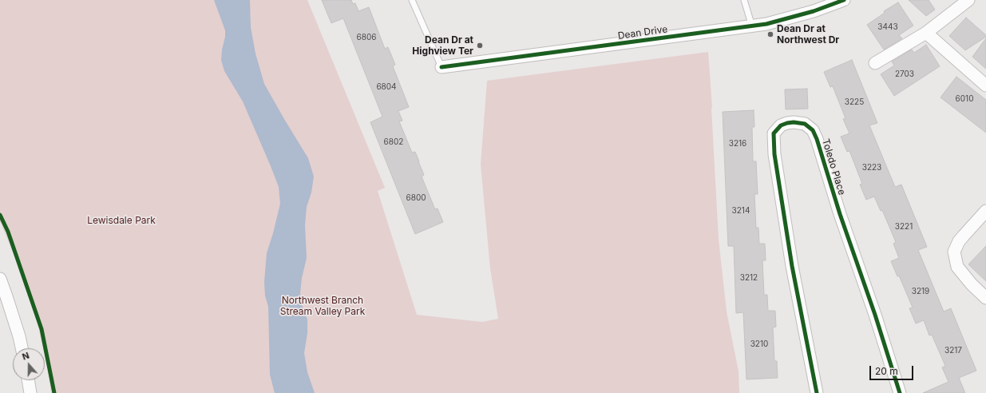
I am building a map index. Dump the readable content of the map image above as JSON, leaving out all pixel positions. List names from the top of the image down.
{
  "streets": {
    "street": ["Dean Drive", "Toledo Place"]
  },
  "parks": ["Lewisdale Park", "Northwest Branch Stream Valley Park"],
  "places": ["Dean Dr at Northwest Dr", "Dean Dr at Highview Ter"],
  "house_numbers": [
    "3443",
    "6806",
    "2703",
    "6804",
    "6010",
    "3225",
    "6802",
    "3216",
    "3223",
    "6800",
    "3214",
    "3221",
    "3212",
    "3219",
    "3210",
    "3217"
  ],
  "scale_bar": "20 m",
  "north": "top"
}
